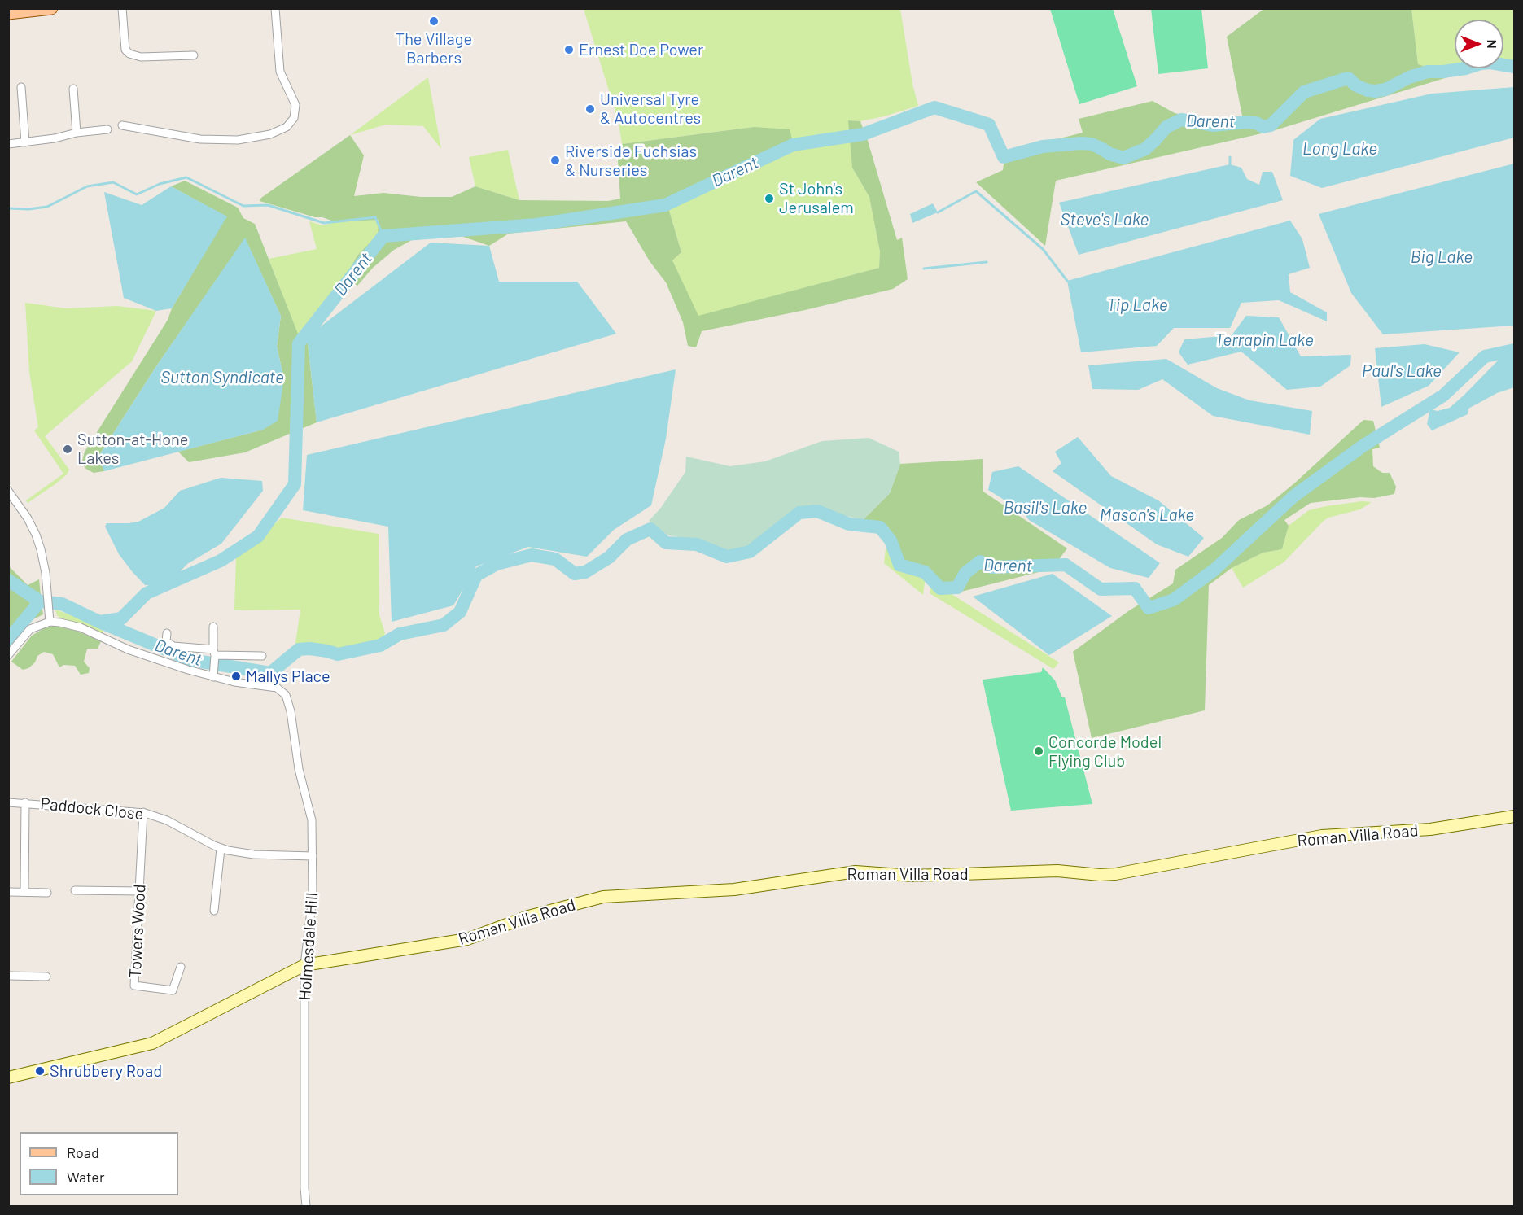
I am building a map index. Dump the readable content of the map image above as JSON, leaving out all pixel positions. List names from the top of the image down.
{
  "streets": {
    "street": [
      "Paddock Close",
      "Roman Villa Road",
      "Towers Wood",
      "Holmesdale Hill"
    ]
  },
  "crossings": [
    ["Paddock Close", "Towers Wood"],
    ["Paddock Close", "Holmesdale Hill"],
    ["Roman Villa Road", "Holmesdale Hill"]
  ],
  "water": [
    "Darent",
    "Long Lake",
    "Steve's Lake",
    "Big Lake",
    "Tip Lake",
    "Terrapin Lake",
    "Paul's Lake",
    "Sutton Syndicate",
    "Basil's Lake",
    "Mason's Lake"
  ],
  "places": [
    "The Village Barbers",
    "Ernest Doe Power",
    "Universal Tyre & Autocentres",
    "Riverside Fuchsias & Nurseries",
    "St John's Jerusalem",
    "Sutton-at-Hone Lakes",
    "Mallys Place",
    "Concorde Model Flying Club",
    "Shrubbery Road"
  ],
  "legend": ["Road", "Water"],
  "north": "right"
}
